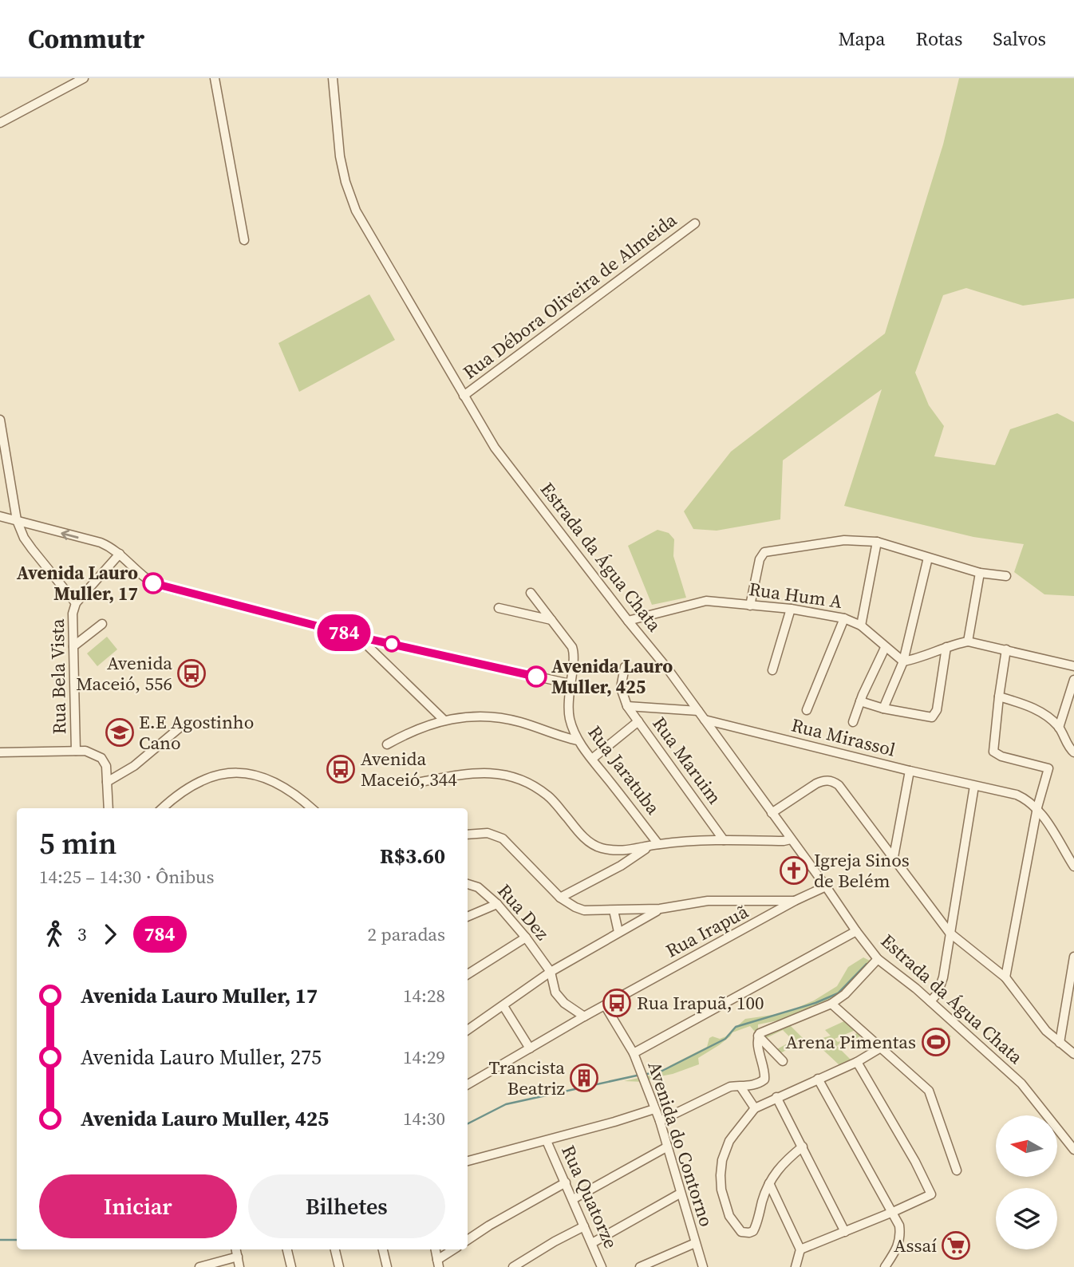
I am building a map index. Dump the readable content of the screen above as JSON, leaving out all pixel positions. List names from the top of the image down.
{
  "streets": {
    "street": [
      "Rua Débora Oliveira de Almeida",
      "Estrada da Água Chata",
      "Rua Hum A",
      "Rua Bela Vista",
      "Rua Mirassol",
      "Rua Maruim",
      "Rua Jaratuba",
      "Rua Dez",
      "Rua Irapuã",
      "Avenida do Contorno",
      "Rua Quatorze"
    ]
  },
  "crossings": [
    ["Rua Débora Oliveira de Almeida", "Estrada da Água Chata"],
    ["Estrada da Água Chata", "Rua Hum A"],
    ["Estrada da Água Chata", "Rua Mirassol"],
    ["Estrada da Água Chata", "Rua Irapuã"],
    ["Rua Dez", "Rua Irapuã"],
    ["Rua Irapuã", "Avenida do Contorno"]
  ],
  "places": {
    "other": ["Avenida Lauro Muller, 17", "Avenida Lauro Muller, 425"],
    "bus stop": ["Avenida Maceió, 556", "Avenida Maceió, 344", "Rua Irapuã, 100"],
    "school or university": ["E.E Agostinho Cano"],
    "church": ["Igreja Sinos de Belém"],
    "sports": ["Arena Pimentas"],
    "building": ["Trancista Beatriz"],
    "supermarket": ["Assaí"]
  },
  "lines": ["bus line 784"],
  "north": "left",
  "page": {
    "header": "Commutr",
    "nav": ["Mapa", "Rotas", "Salvos"],
    "on_map": "784",
    "heading": ["5 min", "14:25 – 14:30 · Ônibus", "R$3.60"],
    "legs": ["3", "784", "2 paradas"],
    "list": [
      {
        "name": "Avenida Lauro Muller, 17",
        "value": "14:28"
      },
      {
        "name": "Avenida Lauro Muller, 275",
        "value": "14:29"
      },
      {
        "name": "Avenida Lauro Muller, 425",
        "value": "14:30"
      }
    ],
    "buttons": ["Iniciar", "Bilhetes"]
  }
}
